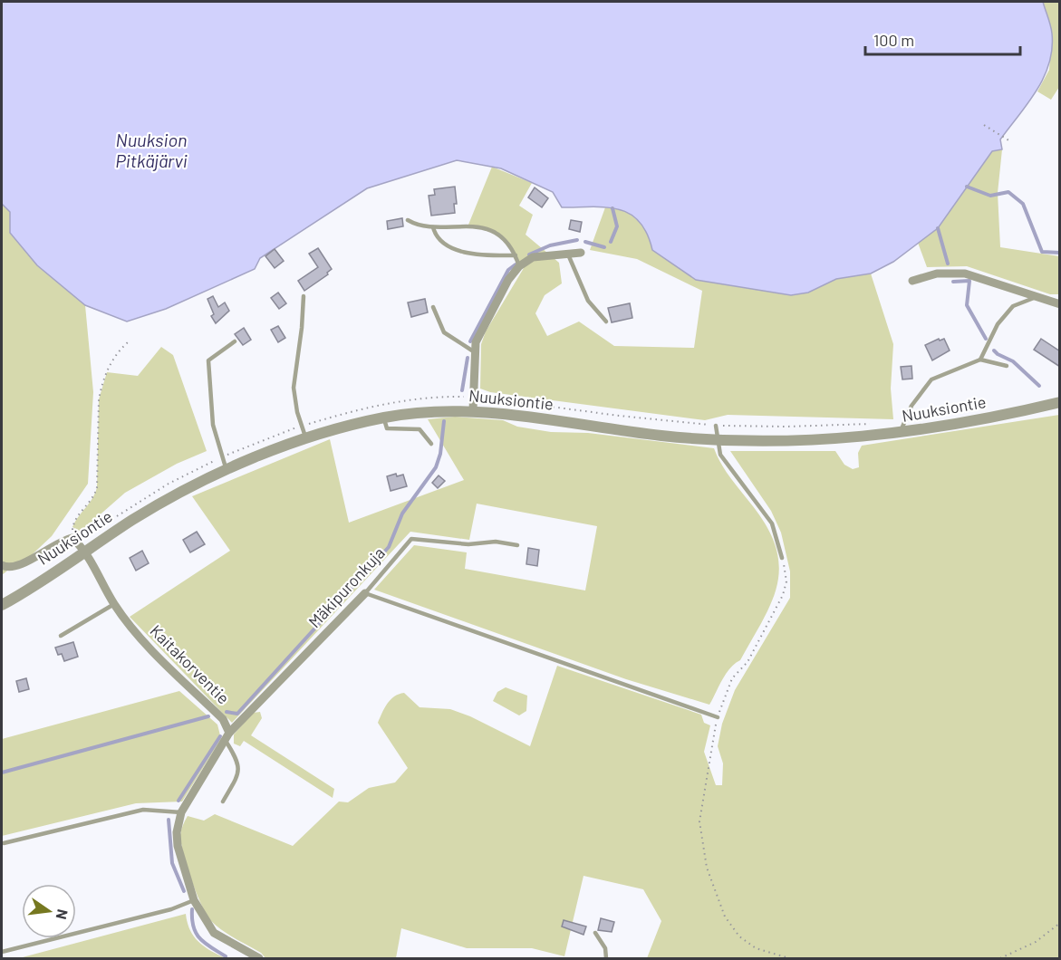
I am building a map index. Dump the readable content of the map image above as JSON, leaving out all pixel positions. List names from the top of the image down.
{
  "streets": {
    "street": ["Nuuksiontie", "Mäkipuronkuja", "Kaitakorventie"]
  },
  "crossings": [
    ["Nuuksiontie", "Kaitakorventie"],
    ["Mäkipuronkuja", "Kaitakorventie"]
  ],
  "water": ["Nuuksion Pitkäjärvi"],
  "scale_bar": "100 m",
  "north": "right"
}
